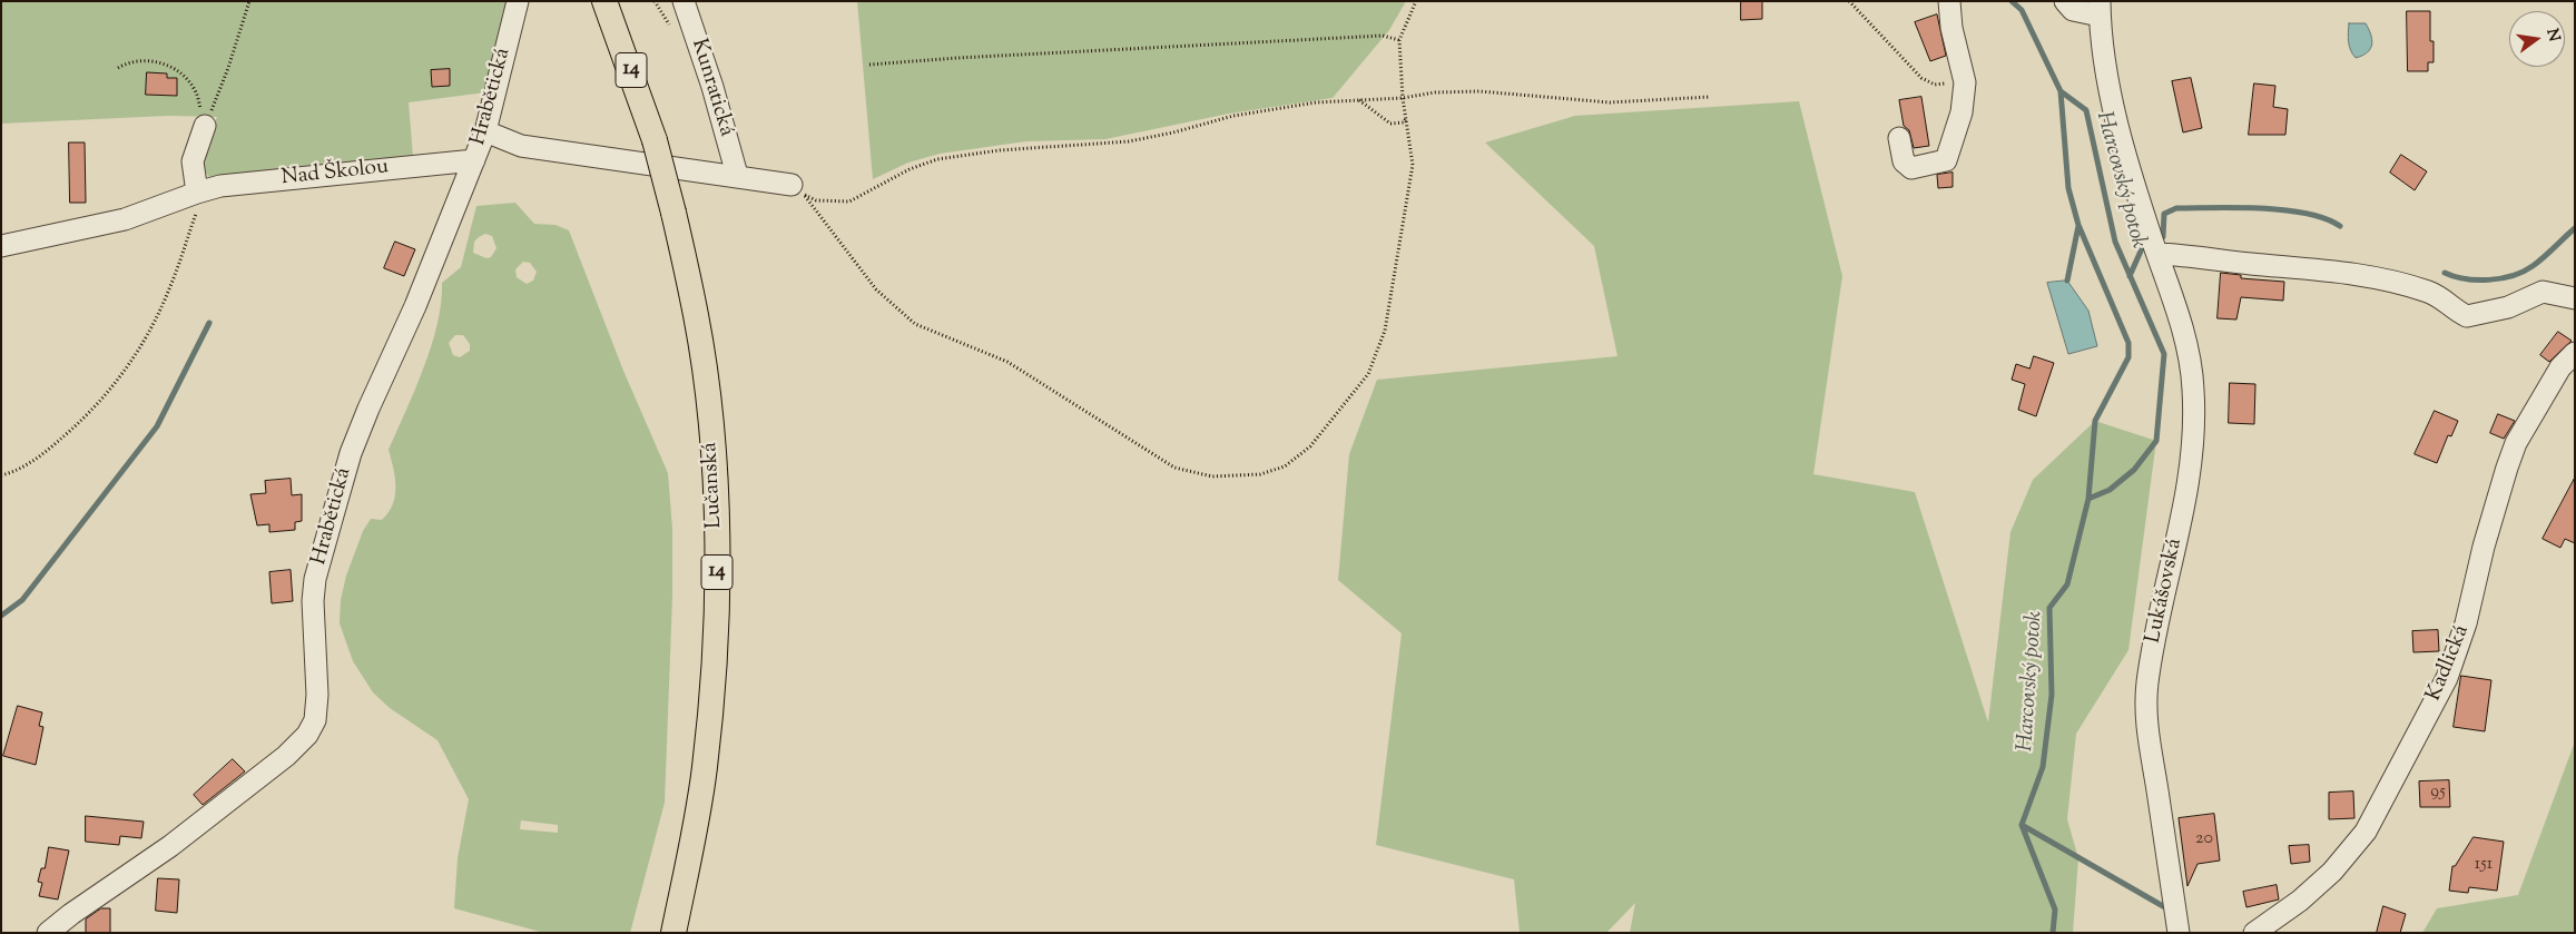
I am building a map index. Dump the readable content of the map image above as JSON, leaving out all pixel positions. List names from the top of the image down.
{
  "streets": {
    "main road": ["14", "Lučanská"],
    "street": [
      "Kunratická",
      "Hrabětická",
      "Nad Školou",
      "Lukášovská",
      "Kadlická"
    ]
  },
  "crossings": [
    ["Hrabětická", "Nad Školou"]
  ],
  "water": ["Harcovský potok"],
  "house_numbers": ["95", "20", "151"],
  "north": "right"
}
